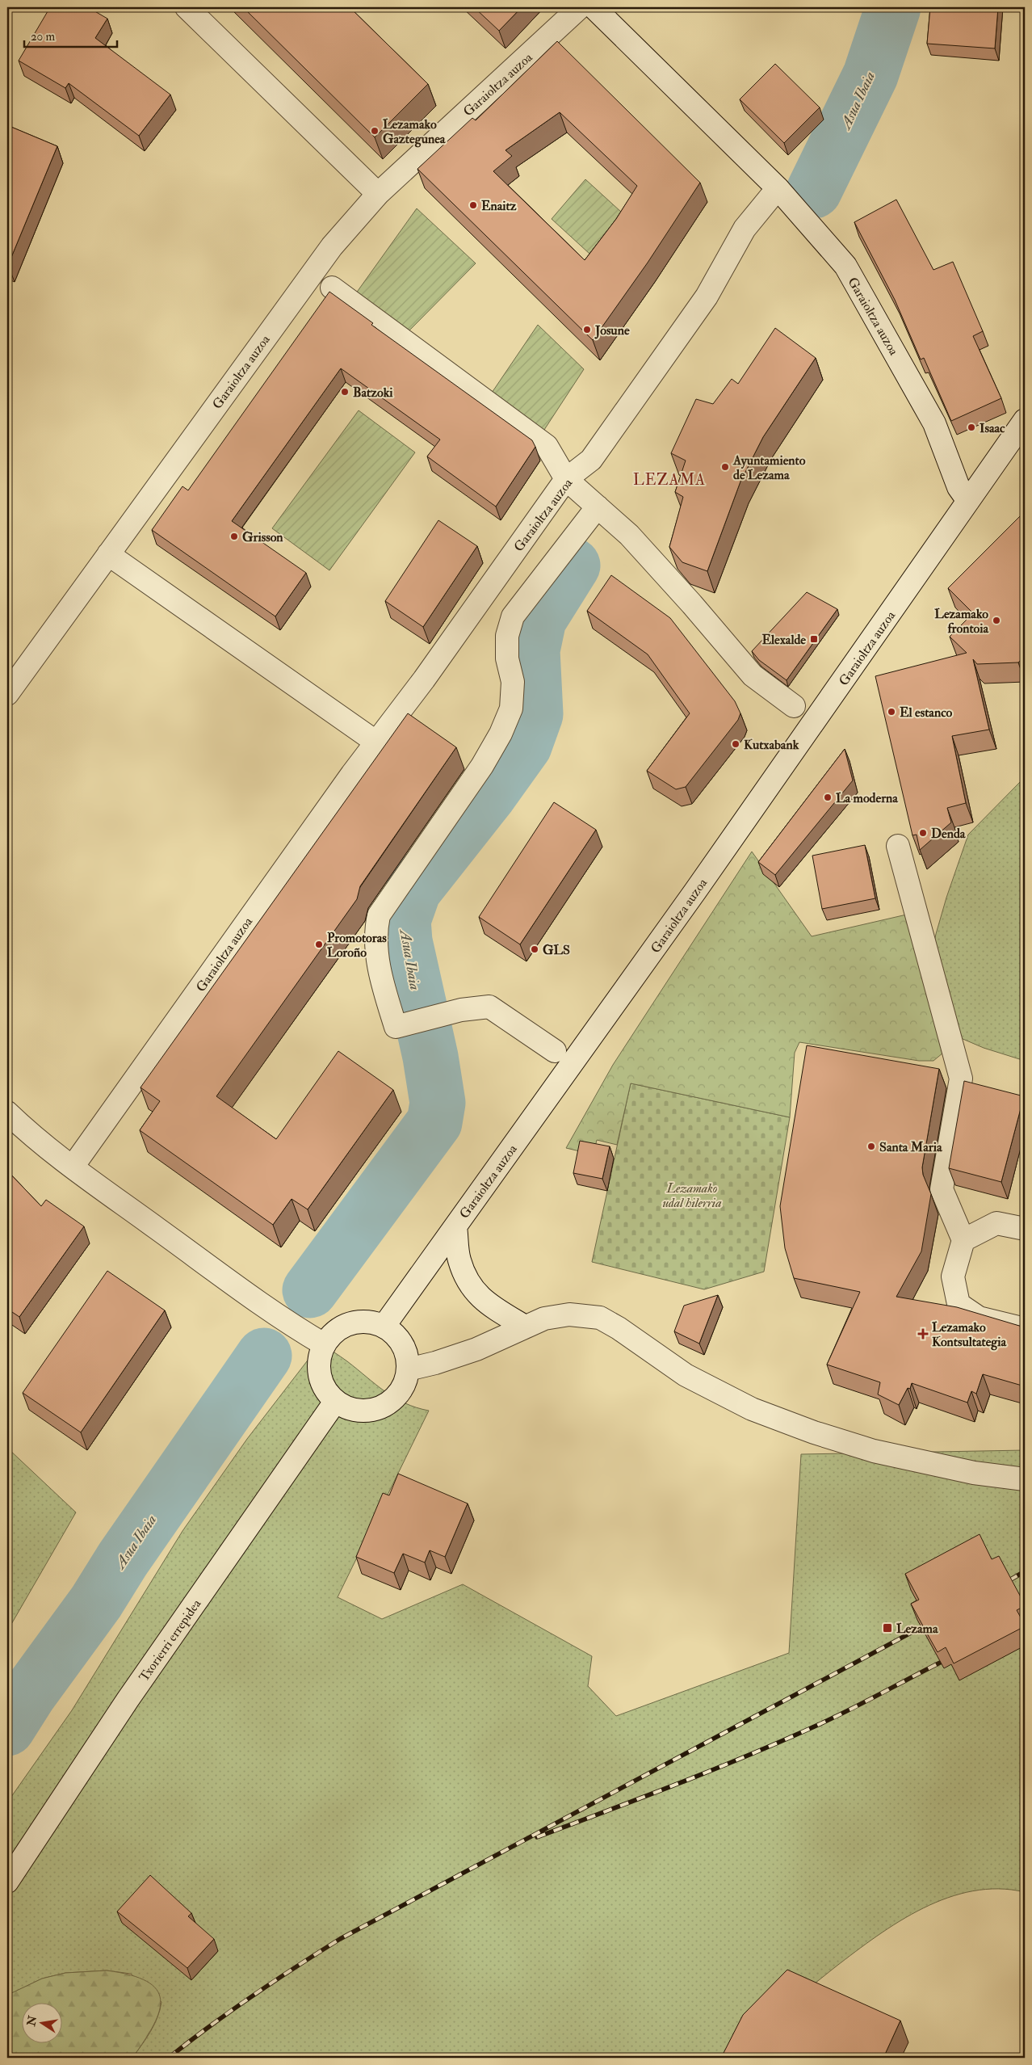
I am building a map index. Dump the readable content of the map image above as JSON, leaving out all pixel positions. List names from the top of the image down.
{
  "streets": {
    "street": ["Garaioltza auzoa", "Txorierri errepidea"]
  },
  "crossings": [
    ["Garaioltza auzoa", "Txorierri errepidea"]
  ],
  "districts": ["LEZAMA"],
  "water": ["Asua Ibaia"],
  "parks": ["Lezamako udal hilerria"],
  "places": {
    "other": [
      "Lezamako Gaztegunea",
      "Enaitz",
      "Josune",
      "Batzoki",
      "Isaac",
      "Ayuntamiento de Lezama",
      "Grisson",
      "Lezamako frontoia",
      "El estanco",
      "Kutxabank",
      "La moderna",
      "Denda",
      "Promotoras Loroño",
      "GLS",
      "Santa Maria"
    ],
    "transit": ["Elexalde", "Lezama"],
    "health": ["Lezamako Kontsultategia"]
  },
  "scale_bar": "20 m",
  "north": "left"
}
